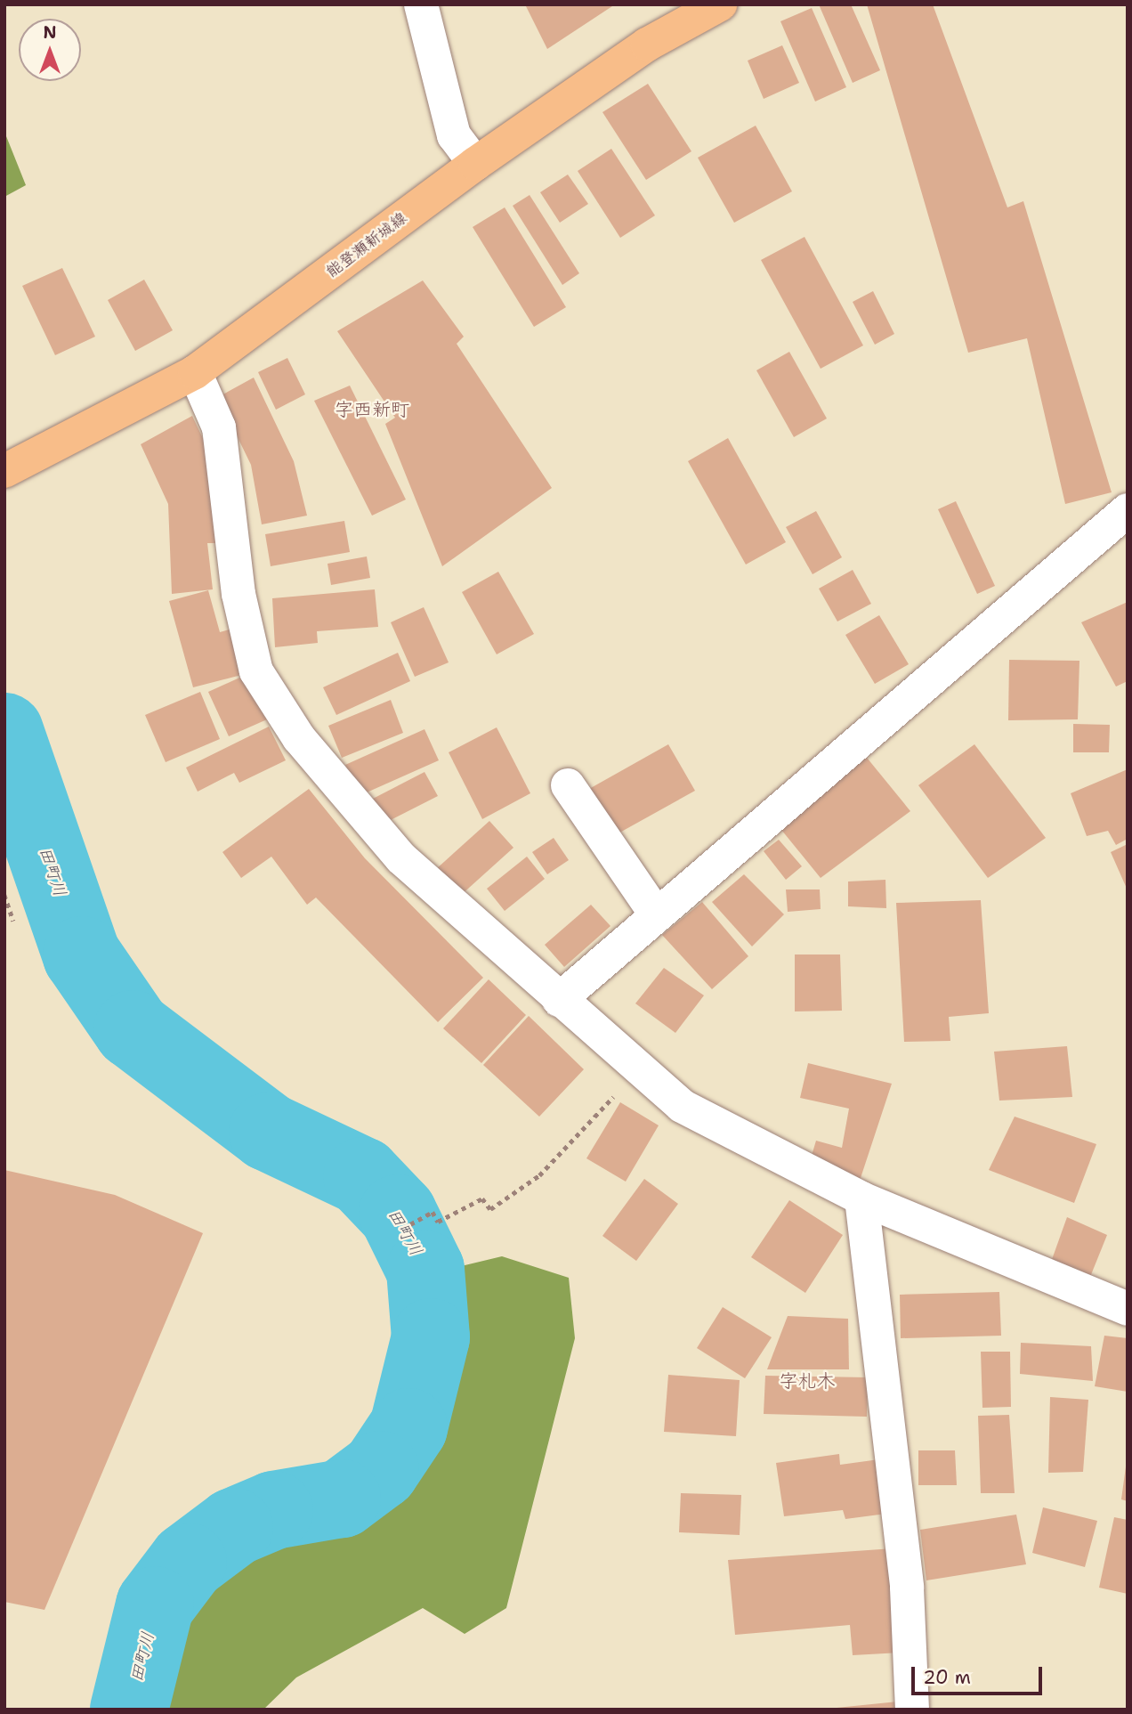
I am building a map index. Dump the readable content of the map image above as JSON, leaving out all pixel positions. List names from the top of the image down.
{
  "streets": {
    "main road": ["能登瀬新城線"]
  },
  "districts": ["字西新町", "字札木"],
  "water": ["田町川"],
  "scale_bar": "20 m",
  "north": "top"
}
